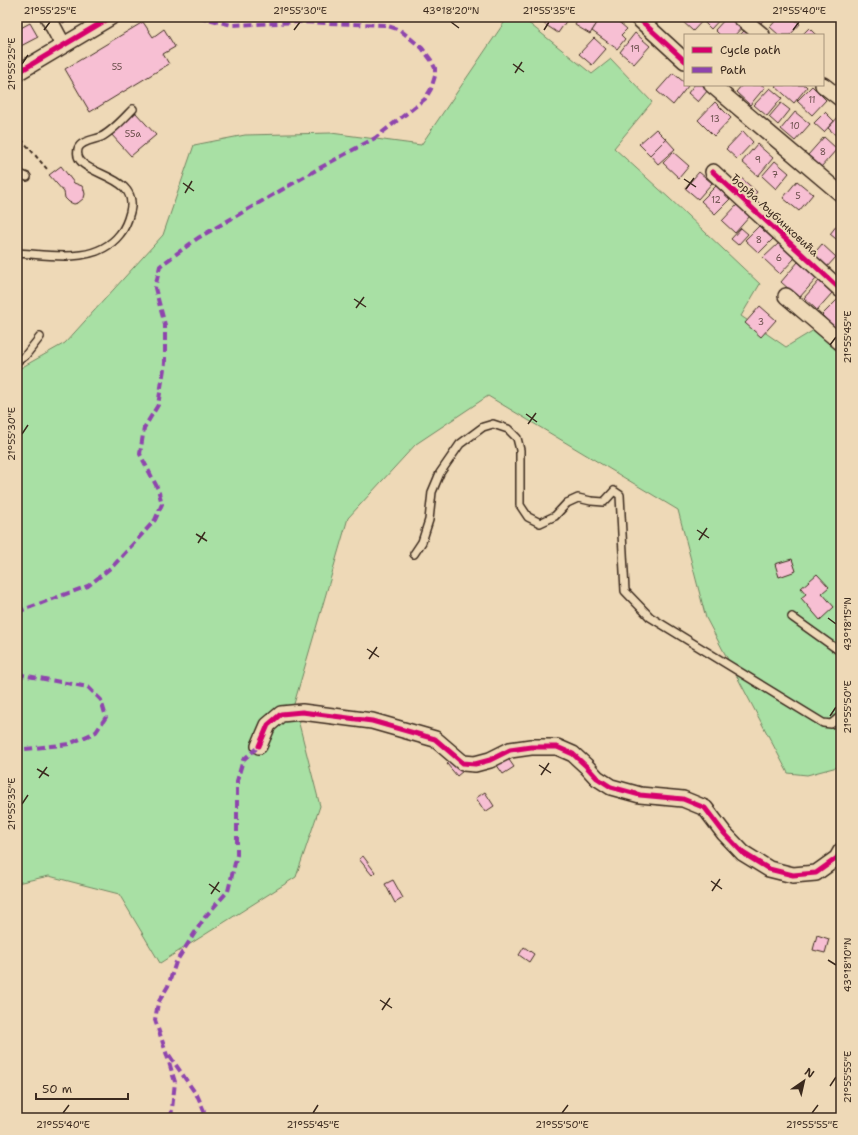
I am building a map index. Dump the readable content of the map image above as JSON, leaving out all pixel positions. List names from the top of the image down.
{
  "streets": {
    "street": ["Ђорђа Љубинковића"]
  },
  "house_numbers": [
    "19",
    "55",
    "11",
    "13",
    "10",
    "55a",
    "8",
    "9",
    "7",
    "5",
    "12",
    "8",
    "6",
    "3"
  ],
  "legend": ["Cycle path", "Path"],
  "scale_bar": "50 m",
  "north": "top right",
  "coordinates": [
    "21°55'25\"E",
    "21°55'30\"E",
    "43°18'20\"N",
    "21°55'35\"E",
    "21°55'40\"E",
    "21°55'45\"E",
    "43°18'15\"N",
    "21°55'50\"E",
    "43°18'10\"N",
    "21°55'55\"E"
  ]
}
